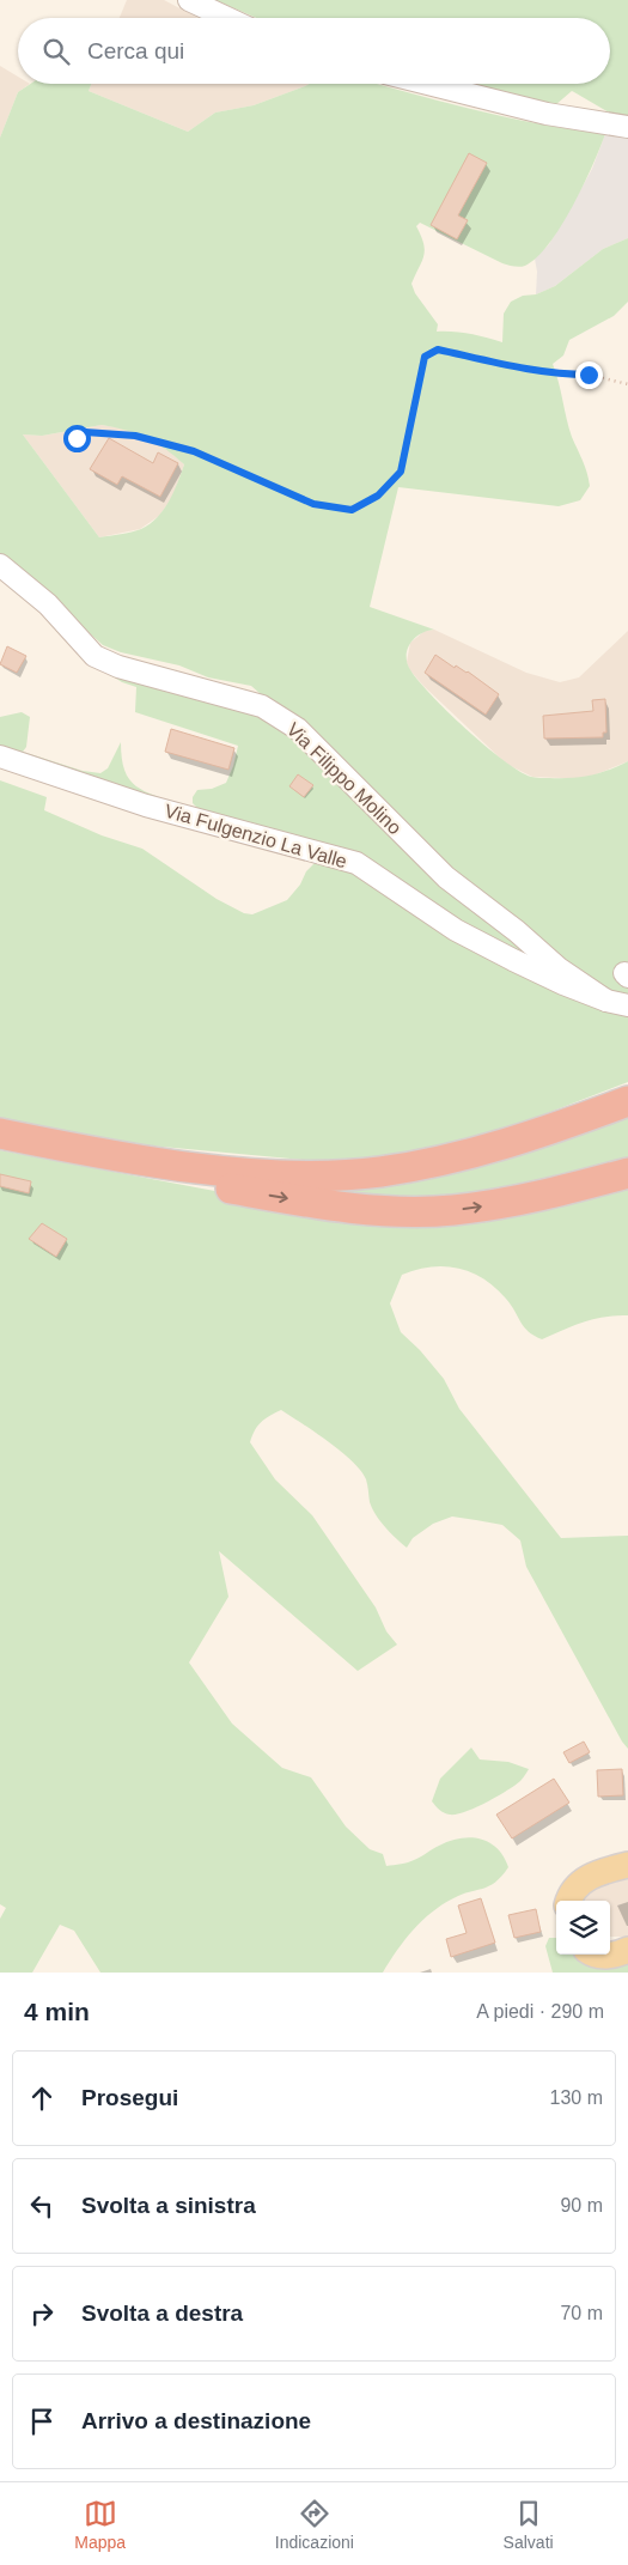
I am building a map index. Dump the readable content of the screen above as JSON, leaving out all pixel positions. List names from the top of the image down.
{
  "streets": {
    "street": ["Via Filippo Molino", "Via Fulgenzio La Valle"]
  },
  "crossings": [
    ["Via Filippo Molino", "Via Fulgenzio La Valle"]
  ],
  "page": {
    "search": "Cerca qui",
    "heading": ["4 min", "A piedi · 290 m"],
    "list": [
      ["Prosegui", "130 m"],
      ["Svolta a sinistra", "90 m"],
      ["Svolta a destra", "70 m"],
      "Arrivo a destinazione"
    ],
    "nav": ["Mappa", "Indicazioni", "Salvati"]
  }
}
